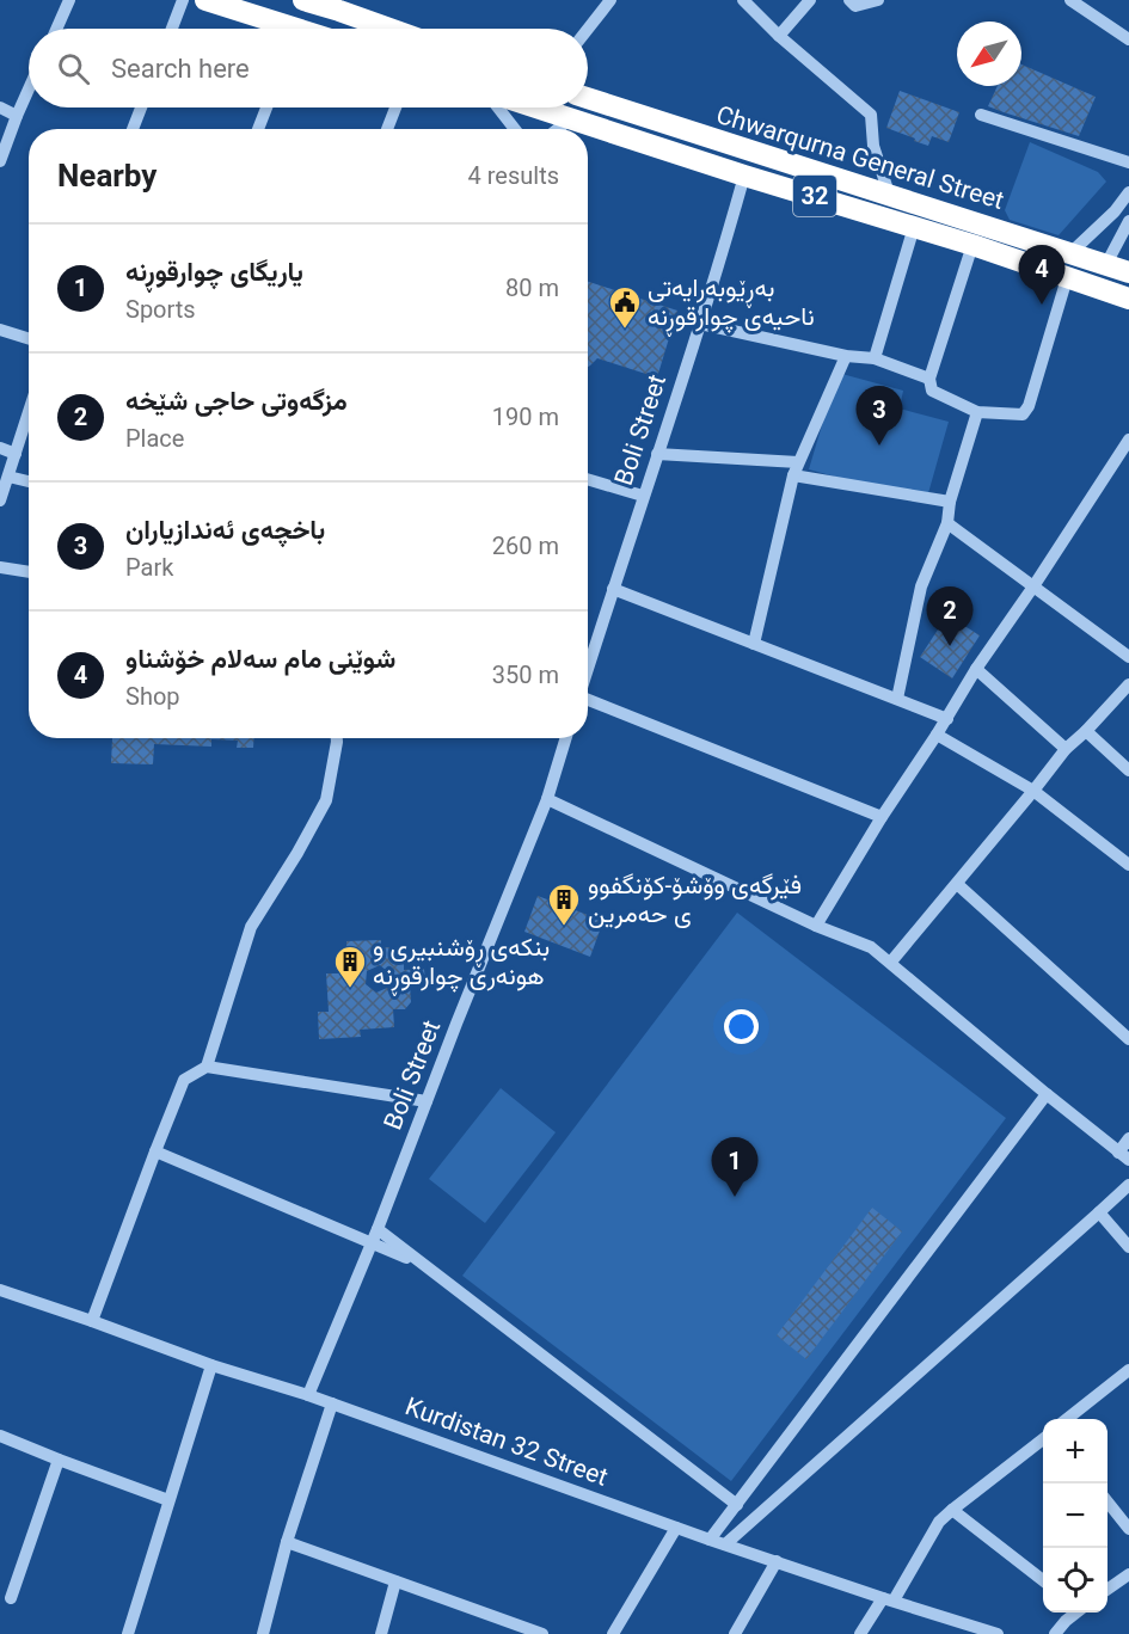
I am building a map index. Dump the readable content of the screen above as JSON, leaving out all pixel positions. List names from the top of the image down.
{
  "streets": {
    "highway": ["Chwarqurna General Street", "32"],
    "street": ["Boli Street", "Kurdistan 32 Street"]
  },
  "crossings": [
    ["Chwarqurna General Street", "Boli Street"],
    ["Boli Street", "Kurdistan 32 Street"]
  ],
  "places": {
    "public building": ["بەڕێوبەرایەتی ناحیەی چوارقوڕنە"],
    "building": ["فێرگەی وۆشۆ-کۆنگفوو ی حەمرین", "بنکەی ڕۆشنبیری و هونەری چوارقوڕنە"]
  },
  "north": "bottom left",
  "page": {
    "search": "Search here",
    "heading": ["Nearby", "4 results"],
    "list": [
      {
        "mark": "1",
        "name": "یاریگای چوارقوڕنە",
        "note": "Sports",
        "value": "80 m"
      },
      {
        "mark": "2",
        "name": "مزگەوتی حاجی شێخە",
        "note": "Place",
        "value": "190 m"
      },
      {
        "mark": "3",
        "name": "باخچەی ئەندازیاران",
        "note": "Park",
        "value": "260 m"
      },
      {
        "mark": "4",
        "name": "شوێنی مام سەلام خۆشناو",
        "note": "Shop",
        "value": "350 m"
      }
    ],
    "pins": [
      "4",
      "3",
      "2",
      "1"
    ],
    "map_buttons": ["+", "−"]
  }
}
